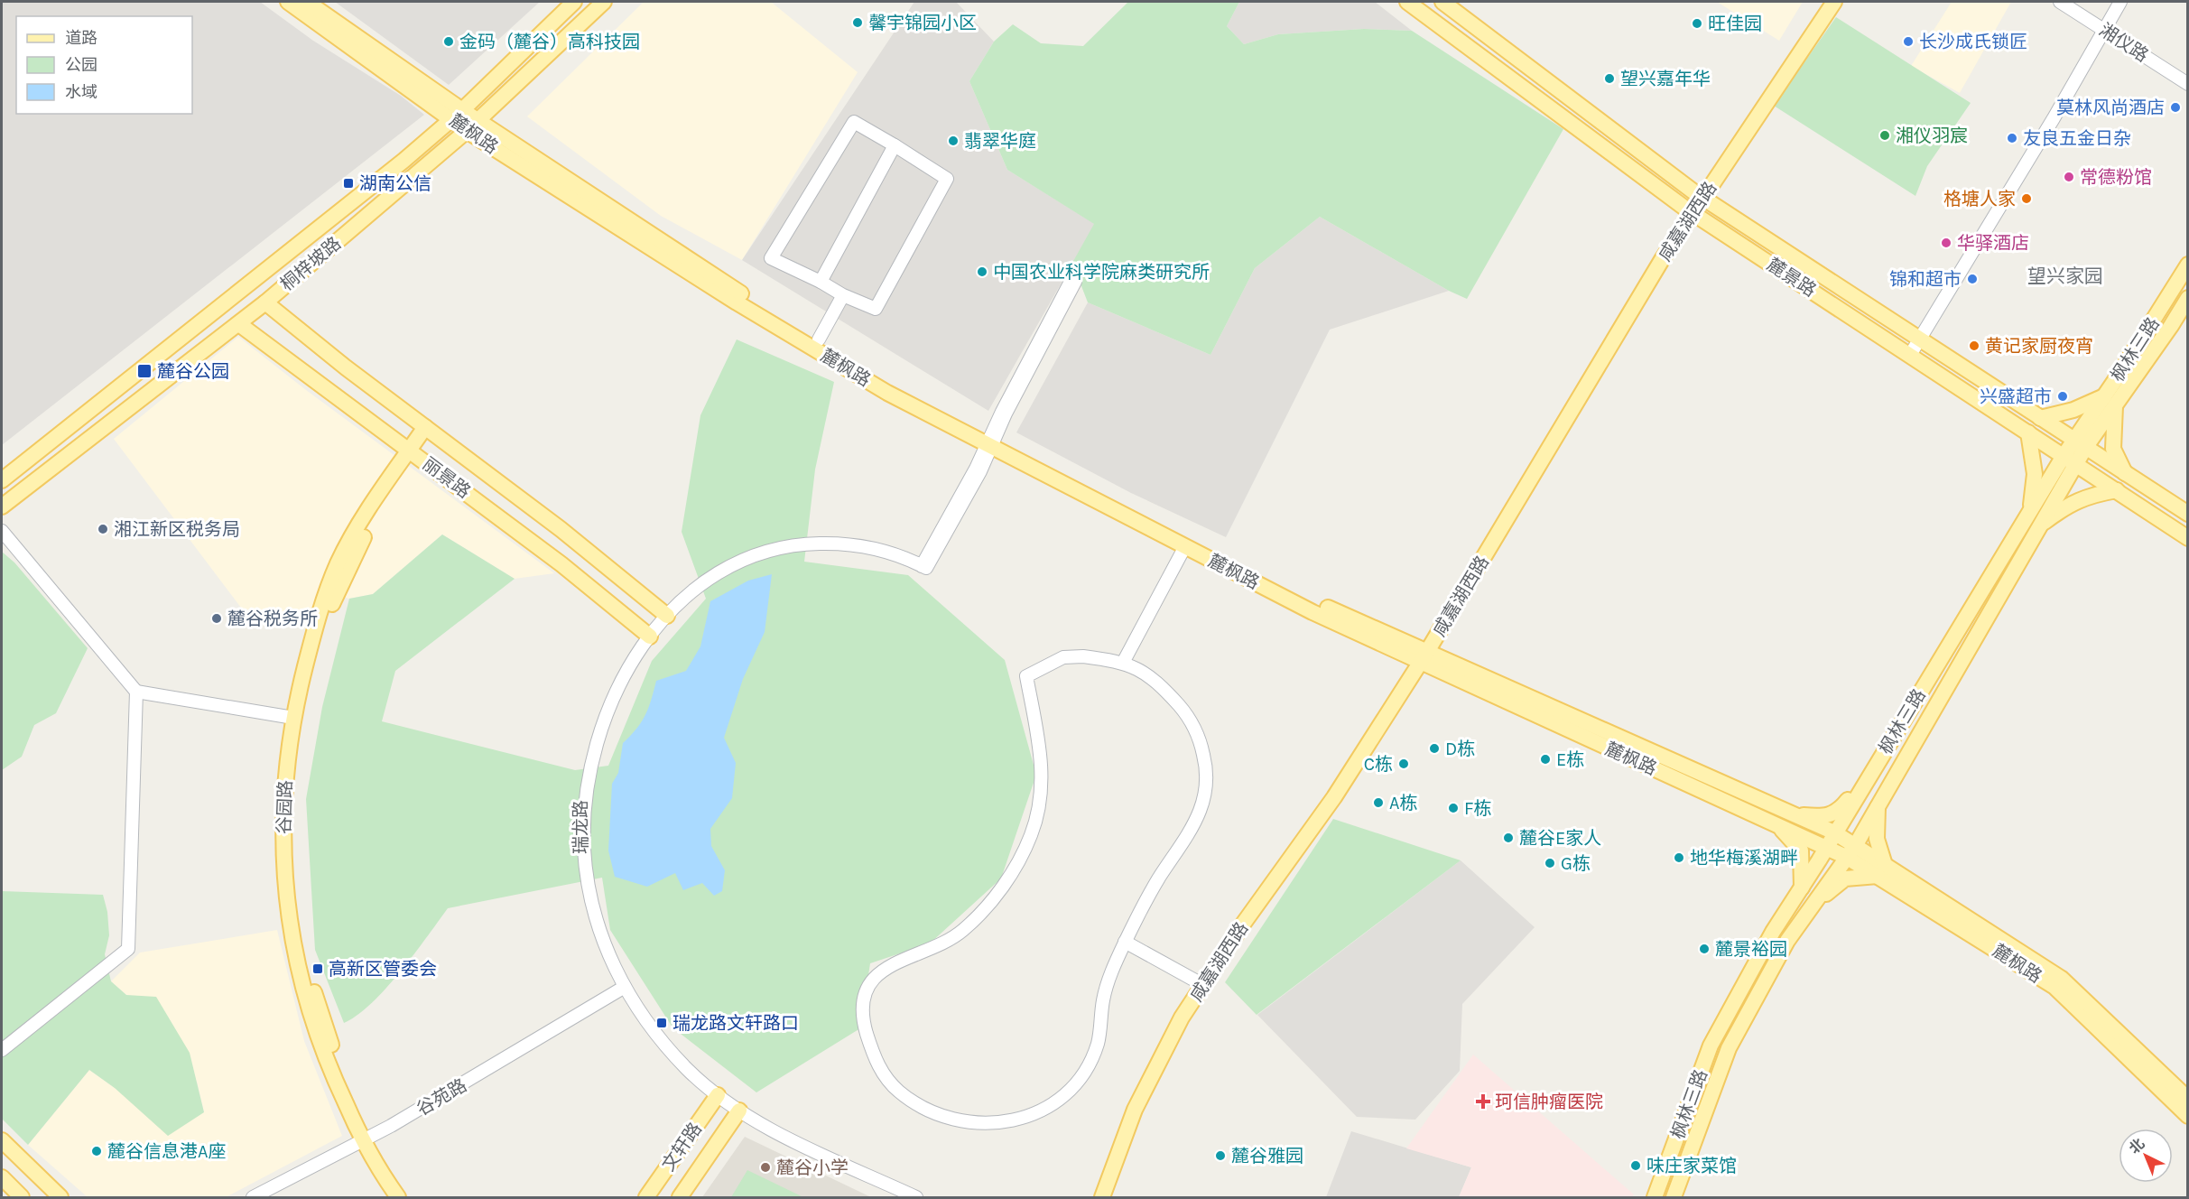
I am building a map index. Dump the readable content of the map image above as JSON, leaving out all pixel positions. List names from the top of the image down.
{
  "streets": {
    "main road": [
      "麓枫路",
      "咸嘉湖西路",
      "桐梓坡路",
      "麓景路",
      "枫林三路",
      "丽景路",
      "谷园路",
      "文轩路"
    ],
    "street": ["湘仪路", "瑞龙路", "谷苑路"]
  },
  "crossings": [
    ["麓枫路", "咸嘉湖西路"],
    ["麓枫路", "桐梓坡路"],
    ["麓枫路", "枫林三路"],
    ["麓枫路", "瑞龙路"],
    ["咸嘉湖西路", "麓景路"],
    ["桐梓坡路", "丽景路"],
    ["麓景路", "枫林三路"],
    ["丽景路", "谷园路"],
    ["丽景路", "瑞龙路"],
    ["谷园路", "谷苑路"],
    ["瑞龙路", "谷苑路"],
    ["瑞龙路", "文轩路"]
  ],
  "districts": ["望兴家园"],
  "places": {
    "other": [
      "馨宇锦园小区",
      "旺佳园",
      "金码（麓谷）高科技园",
      "长沙成氏锁匠",
      "望兴嘉年华",
      "莫林风尚酒店",
      "湘仪羽宸",
      "友良五金日杂",
      "翡翠华庭",
      "常德粉馆",
      "格塘人家",
      "华驿酒店",
      "中国农业科学院麻类研究所",
      "锦和超市",
      "黄记家厨夜宵",
      "兴盛超市",
      "湘江新区税务局",
      "麓谷税务所",
      "D栋",
      "E栋",
      "C栋",
      "A栋",
      "F栋",
      "麓谷E家人",
      "地华梅溪湖畔",
      "G栋",
      "麓景裕园",
      "麓谷信息港A座",
      "麓谷雅园",
      "味庄家菜馆",
      "麓谷小学"
    ],
    "transit": [
      "湖南公信",
      "麓谷公园",
      "高新区管委会",
      "瑞龙路文轩路口"
    ],
    "health": ["珂信肿瘤医院"]
  },
  "legend": ["道路", "公园", "水域"],
  "north": "top left"
}
